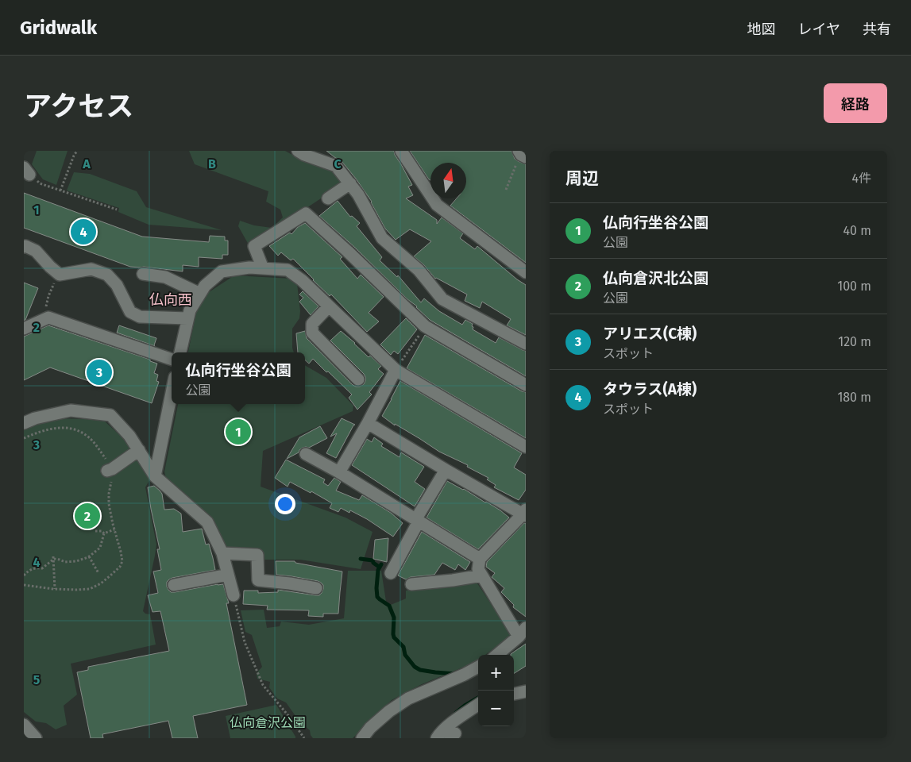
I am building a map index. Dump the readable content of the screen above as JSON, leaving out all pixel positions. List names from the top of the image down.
{
  "districts": ["仏向西"],
  "parks": ["仏向倉沢公園"],
  "north": "top",
  "page": {
    "header": "Gridwalk",
    "nav": ["地図", "レイヤ", "共有"],
    "title": "アクセス",
    "buttons": "経路",
    "heading": ["周辺", "4件"],
    "list": [
      {
        "mark": "1",
        "name": "仏向行坐谷公園",
        "note": "公園",
        "value": "40 m"
      },
      {
        "mark": "2",
        "name": "仏向倉沢北公園",
        "note": "公園",
        "value": "100 m"
      },
      {
        "mark": "3",
        "name": "アリエス(C棟)",
        "note": "スポット",
        "value": "120 m"
      },
      {
        "mark": "4",
        "name": "タウラス(A棟)",
        "note": "スポット",
        "value": "180 m"
      }
    ],
    "pins": [
      "4",
      "3",
      "1",
      "2"
    ],
    "popup": ["仏向行坐谷公園", "公園"],
    "map_buttons": ["+", "−"]
  },
  "grid": {
    "columns": ["A", "B", "C"],
    "rows": [
      "1",
      "2",
      "3",
      "4",
      "5"
    ]
  }
}
